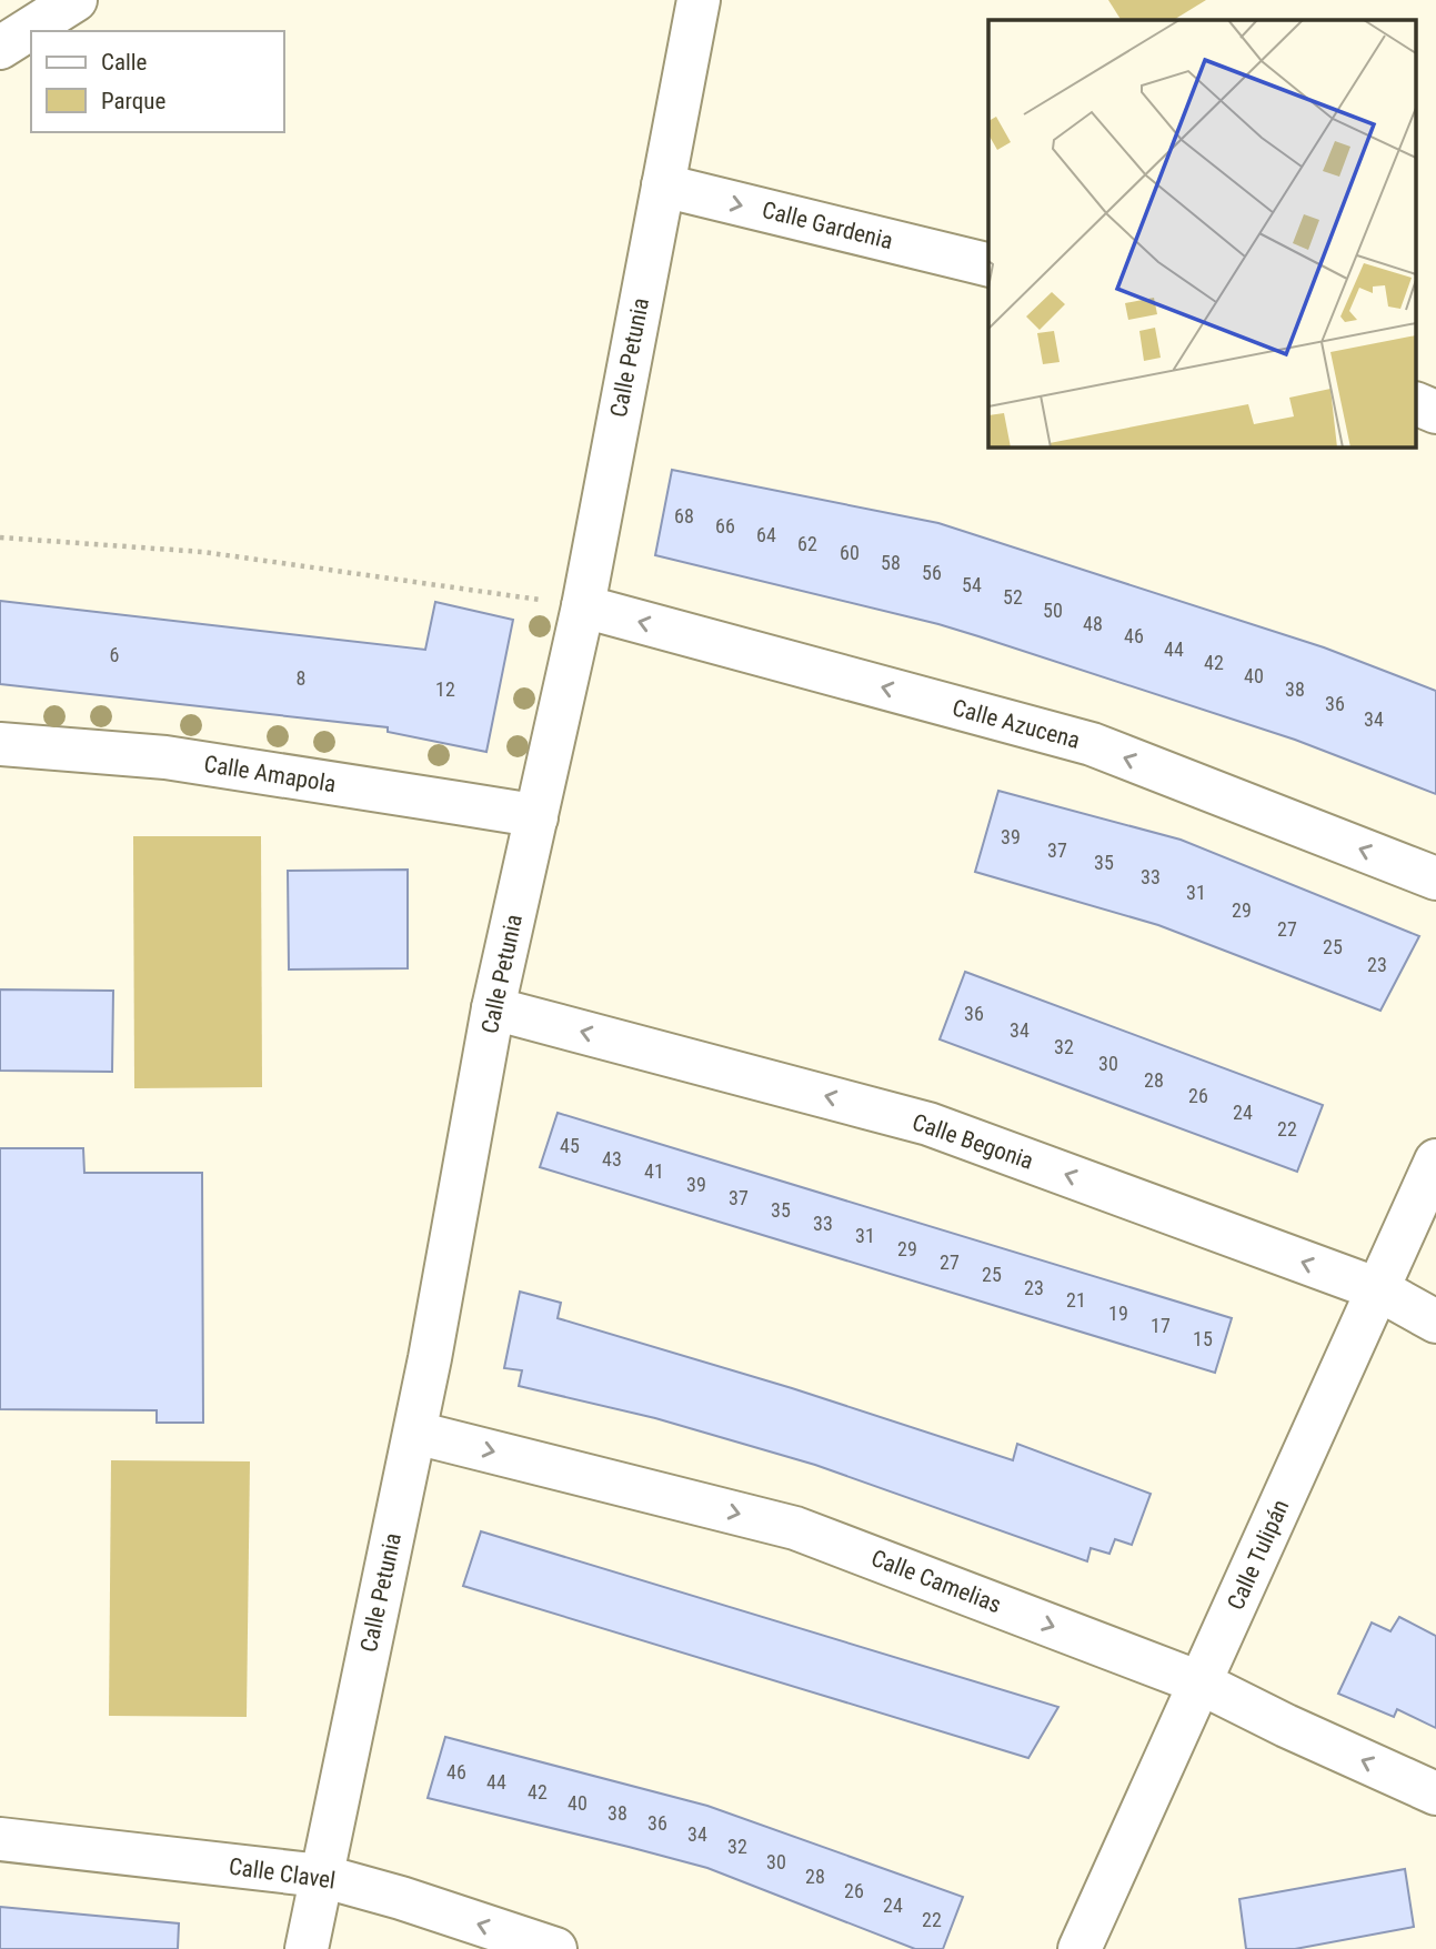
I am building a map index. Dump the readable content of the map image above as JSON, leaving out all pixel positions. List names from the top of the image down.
{
  "streets": {
    "street": [
      "Calle Gardenia",
      "Calle Petunia",
      "Calle Azucena",
      "Calle Amapola",
      "Calle Begonia",
      "Calle Tulipán",
      "Calle Camelias",
      "Calle Clavel"
    ]
  },
  "crossings": [
    ["Calle Gardenia", "Calle Petunia"],
    ["Calle Petunia", "Calle Azucena"],
    ["Calle Petunia", "Calle Amapola"],
    ["Calle Petunia", "Calle Begonia"],
    ["Calle Petunia", "Calle Camelias"],
    ["Calle Petunia", "Calle Clavel"],
    ["Calle Begonia", "Calle Tulipán"],
    ["Calle Tulipán", "Calle Camelias"]
  ],
  "one_way": [
    "Calle Gardenia",
    "Calle Azucena",
    "Calle Begonia",
    "Calle Clavel"
  ],
  "house_numbers": [
    "68",
    "66",
    "64",
    "62",
    "60",
    "58",
    "56",
    "54",
    "52",
    "50",
    "48",
    "46",
    "44",
    "6",
    "42",
    "40",
    "8",
    "12",
    "38",
    "36",
    "34",
    "39",
    "37",
    "35",
    "33",
    "31",
    "29",
    "27",
    "25",
    "23",
    "36",
    "34",
    "32",
    "30",
    "28",
    "26",
    "24",
    "22",
    "45",
    "43",
    "41",
    "39",
    "37",
    "35",
    "33",
    "31",
    "29",
    "27",
    "25",
    "23",
    "21",
    "19",
    "17",
    "15",
    "46",
    "44",
    "42",
    "40",
    "38",
    "36",
    "34",
    "32",
    "30",
    "28",
    "26",
    "24",
    "22"
  ],
  "legend": ["Calle", "Parque"]
}
